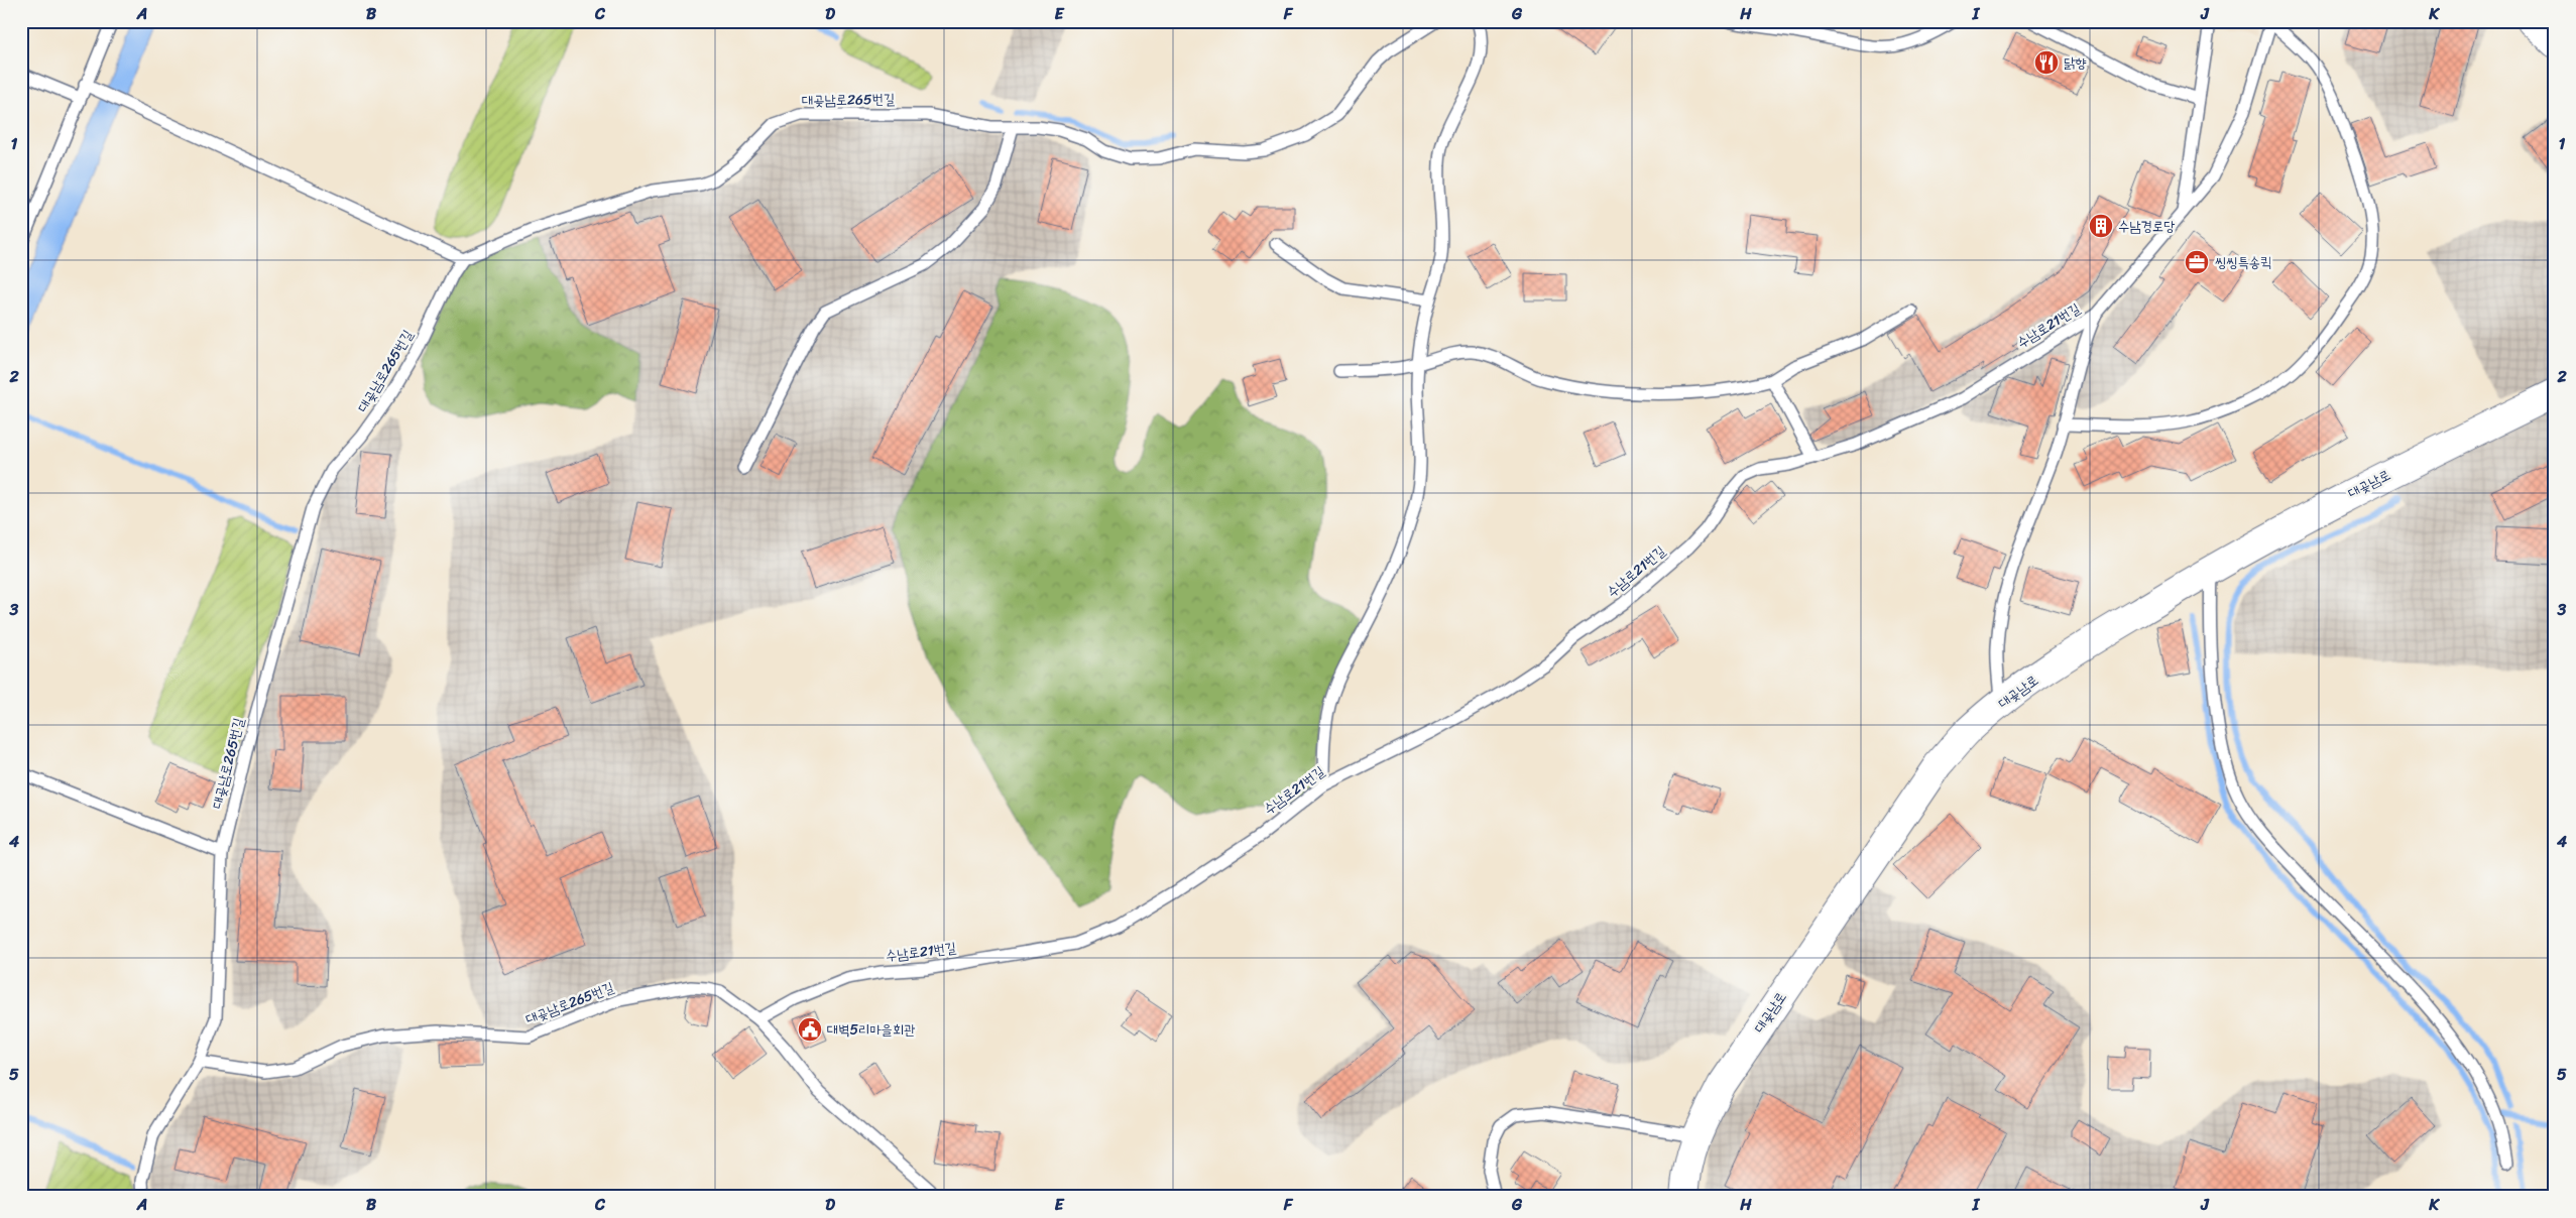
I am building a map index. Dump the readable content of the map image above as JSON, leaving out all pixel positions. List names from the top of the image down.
{
  "streets": {
    "street": ["대곶남로"],
    "lane": ["대곶남로265번길", "수남로21번길"]
  },
  "crossings": [
    ["대곶남로265번길", "수남로21번길"]
  ],
  "places": {
    "restaurant": ["닭향"],
    "building": ["수남경로당"],
    "office": ["씽씽특송퀵"],
    "public building": ["대벽5리마을회관"]
  },
  "grid": {
    "columns": [
      "A",
      "B",
      "C",
      "D",
      "E",
      "F",
      "G",
      "H",
      "I",
      "J",
      "K"
    ],
    "rows": [
      "1",
      "2",
      "3",
      "4",
      "5"
    ]
  }
}
